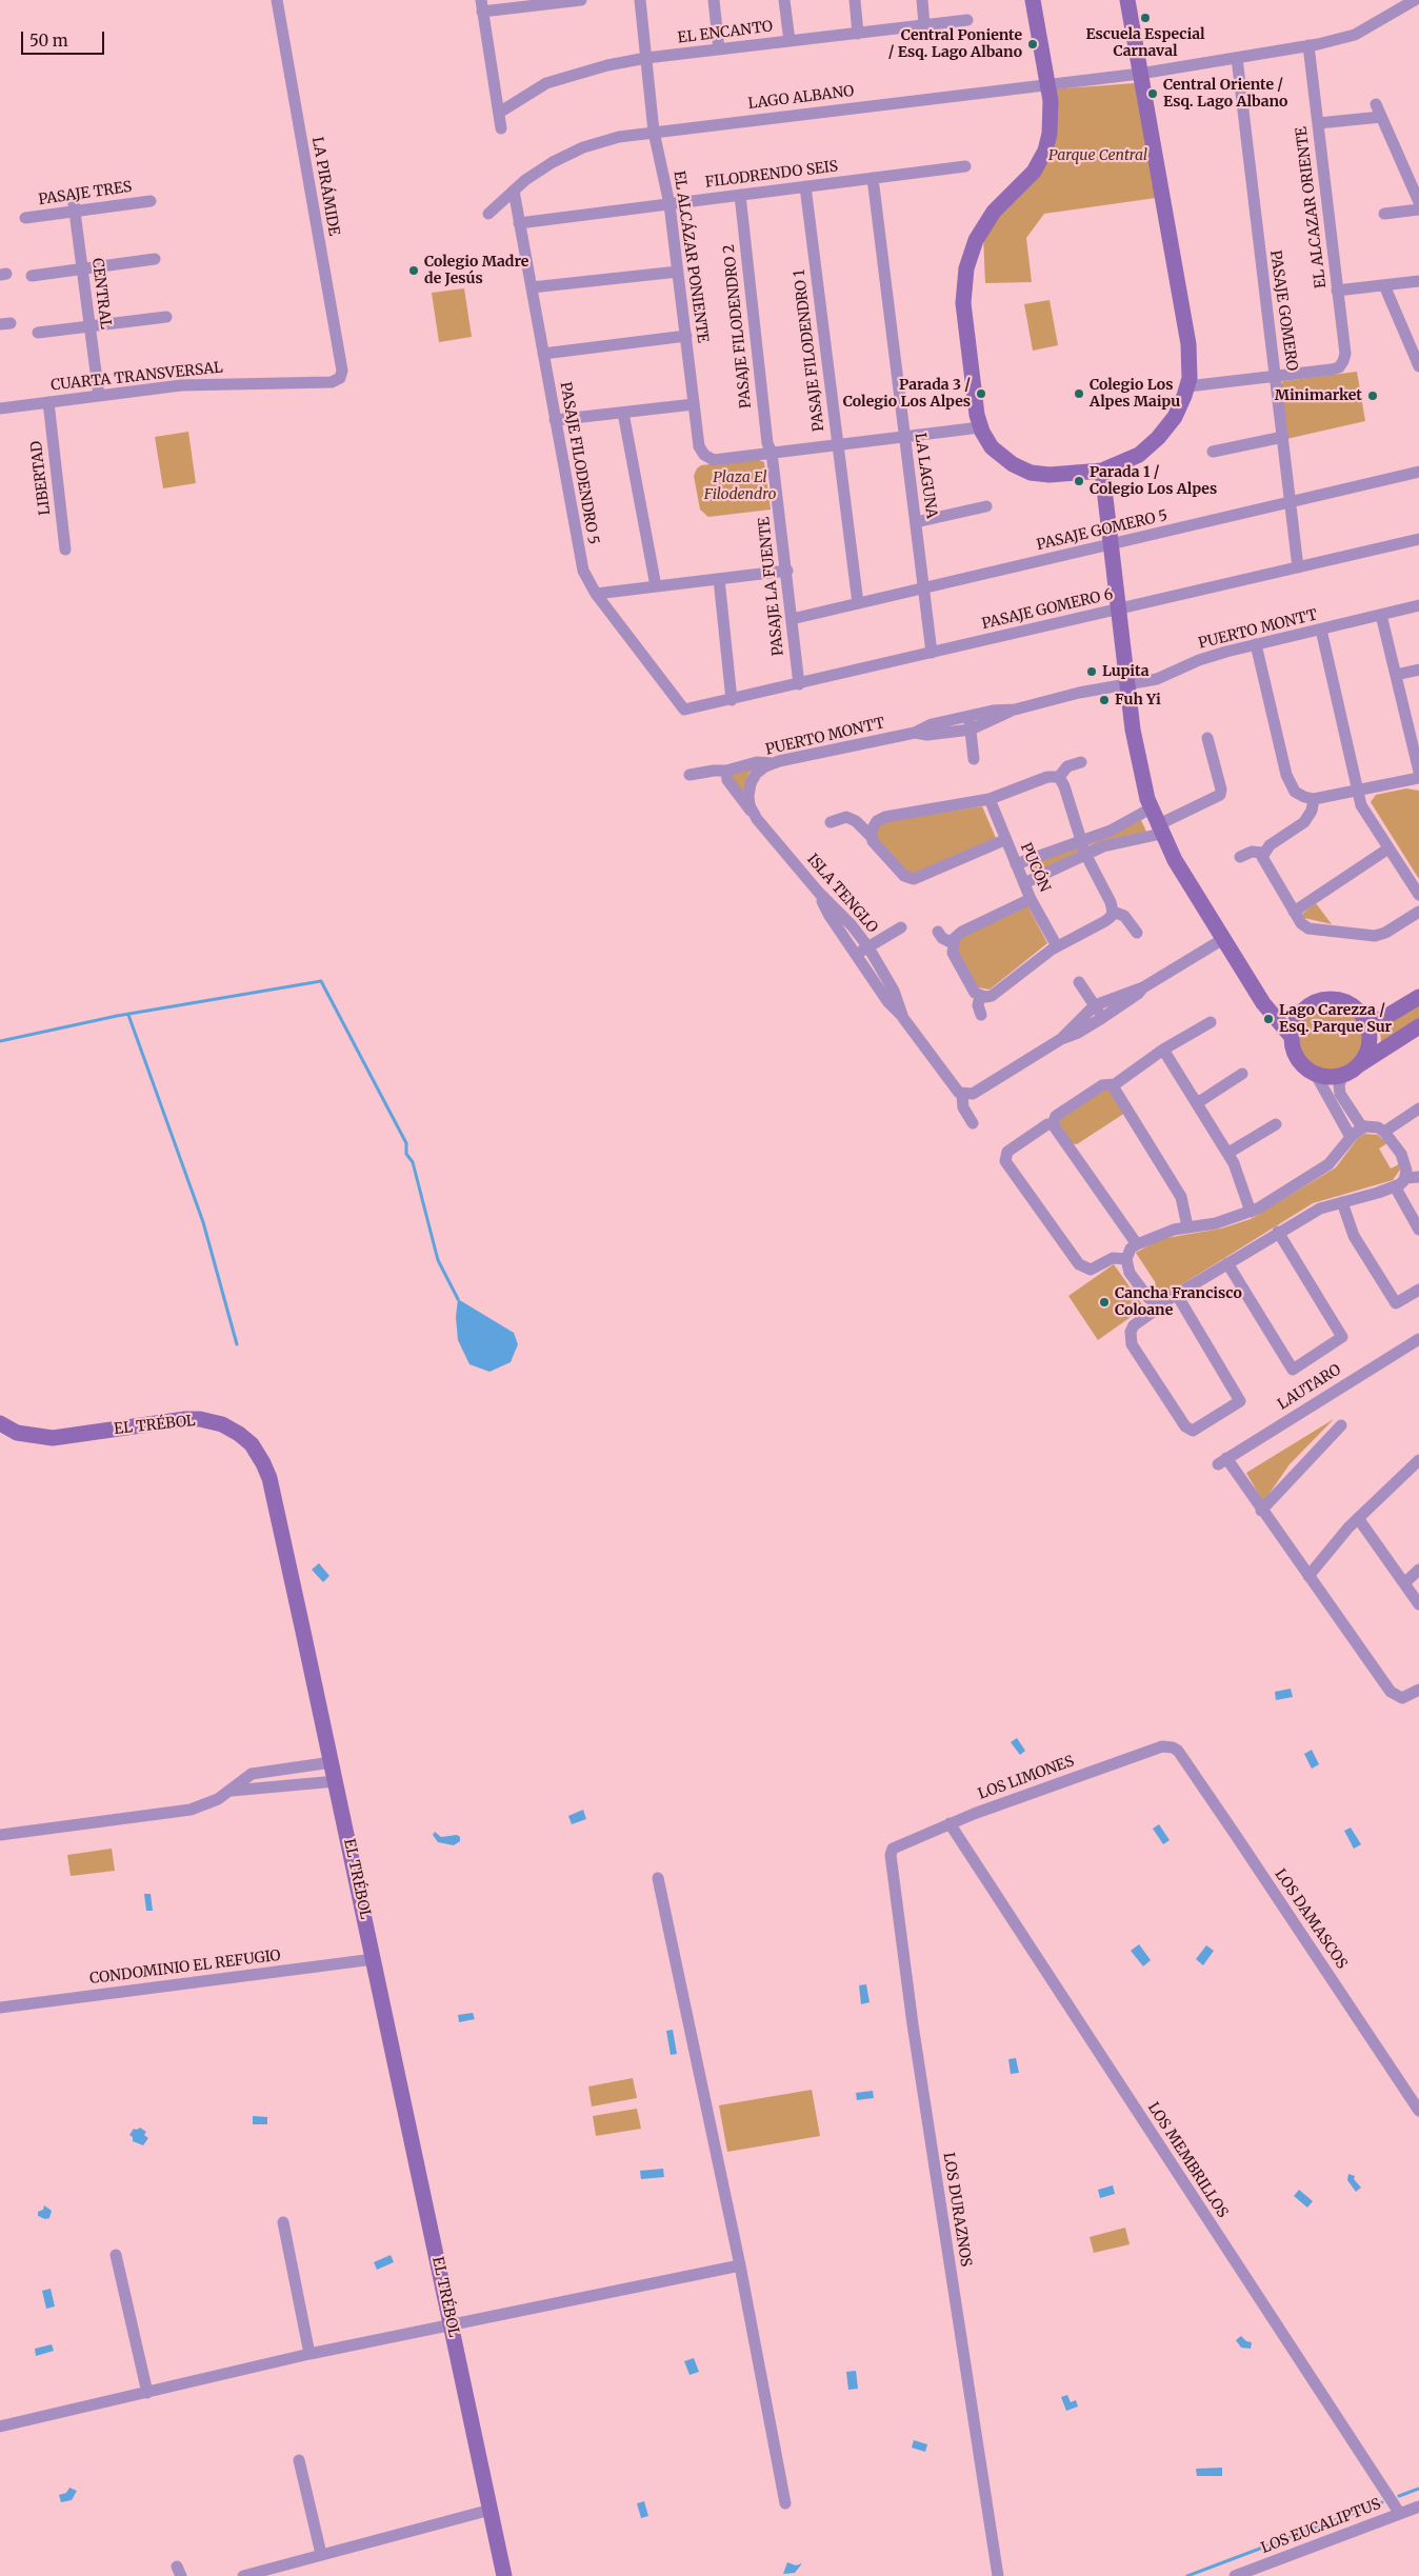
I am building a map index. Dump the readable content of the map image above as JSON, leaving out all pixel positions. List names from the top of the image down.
{
  "streets": {
    "street": [
      "EL ENCANTO",
      "LAGO ALBANO",
      "FILODRENDO SEIS",
      "LA PIRÁMIDE",
      "PASAJE TRES",
      "EL ALCAZAR ORIENTE",
      "EL ALCÁZAR PONIENTE",
      "CENTRAL",
      "PASAJE GOMERO",
      "PASAJE FILODENDRO 2",
      "PASAJE FILODENDRO 1",
      "CUARTA TRANSVERSAL",
      "PASAJE FILODENDRO 5",
      "LA LAGUNA",
      "LIBERTAD",
      "PASAJE GOMERO 5",
      "PASAJE LA FUENTE",
      "PASAJE GOMERO 6",
      "PUERTO MONTT",
      "PUCÓN",
      "ISLA TENGLO",
      "LAUTARO",
      "EL TRÉBOL",
      "LOS LIMONES",
      "LOS DAMASCOS",
      "CONDOMINIO EL REFUGIO",
      "LOS MEMBRILLOS",
      "LOS DURAZNOS",
      "LOS EUCALIPTUS"
    ]
  },
  "crossings": [
    ["EL ENCANTO", "EL ALCÁZAR PONIENTE"],
    ["LAGO ALBANO", "EL ALCAZAR ORIENTE"],
    ["LAGO ALBANO", "EL ALCÁZAR PONIENTE"],
    ["LAGO ALBANO", "PASAJE GOMERO"],
    ["LAGO ALBANO", "PASAJE FILODENDRO 5"],
    ["FILODRENDO SEIS", "EL ALCÁZAR PONIENTE"],
    ["FILODRENDO SEIS", "PASAJE FILODENDRO 2"],
    ["FILODRENDO SEIS", "PASAJE FILODENDRO 1"],
    ["FILODRENDO SEIS", "PASAJE FILODENDRO 5"],
    ["FILODRENDO SEIS", "LA LAGUNA"],
    ["LA PIRÁMIDE", "CUARTA TRANSVERSAL"],
    ["PASAJE TRES", "CENTRAL"],
    ["EL ALCAZAR ORIENTE", "PASAJE GOMERO"],
    ["EL ALCÁZAR PONIENTE", "PASAJE FILODENDRO 2"],
    ["EL ALCÁZAR PONIENTE", "PASAJE LA FUENTE"],
    ["CENTRAL", "CUARTA TRANSVERSAL"],
    ["PASAJE GOMERO", "PASAJE GOMERO 5"],
    ["PASAJE GOMERO", "PASAJE GOMERO 6"],
    ["PASAJE FILODENDRO 2", "PASAJE LA FUENTE"],
    ["PASAJE FILODENDRO 1", "PASAJE GOMERO 5"],
    ["CUARTA TRANSVERSAL", "LIBERTAD"],
    ["PASAJE FILODENDRO 5", "PASAJE GOMERO 6"],
    ["LA LAGUNA", "PASAJE GOMERO 5"],
    ["LA LAGUNA", "PASAJE GOMERO 6"],
    ["PASAJE GOMERO 5", "PASAJE LA FUENTE"],
    ["PASAJE LA FUENTE", "PASAJE GOMERO 6"],
    ["PUERTO MONTT", "ISLA TENGLO"],
    ["EL TRÉBOL", "CONDOMINIO EL REFUGIO"],
    ["LOS LIMONES", "LOS DAMASCOS"],
    ["LOS LIMONES", "LOS MEMBRILLOS"],
    ["LOS LIMONES", "LOS DURAZNOS"],
    ["LOS MEMBRILLOS", "LOS EUCALIPTUS"]
  ],
  "parks": ["Parque Central", "Plaza El Filodendro"],
  "places": [
    "Escuela Especial Carnaval",
    "Central Poniente / Esq. Lago Albano",
    "Central Oriente / Esq. Lago Albano",
    "Colegio Madre de Jesús",
    "Parada 3 / Colegio Los Alpes",
    "Colegio Los Alpes Maipu",
    "Minimarket",
    "Parada 1 / Colegio Los Alpes",
    "Lupita",
    "Fuh Yi",
    "Lago Carezza / Esq. Parque Sur",
    "Cancha Francisco Coloane"
  ],
  "scale_bar": "50 m"
}
